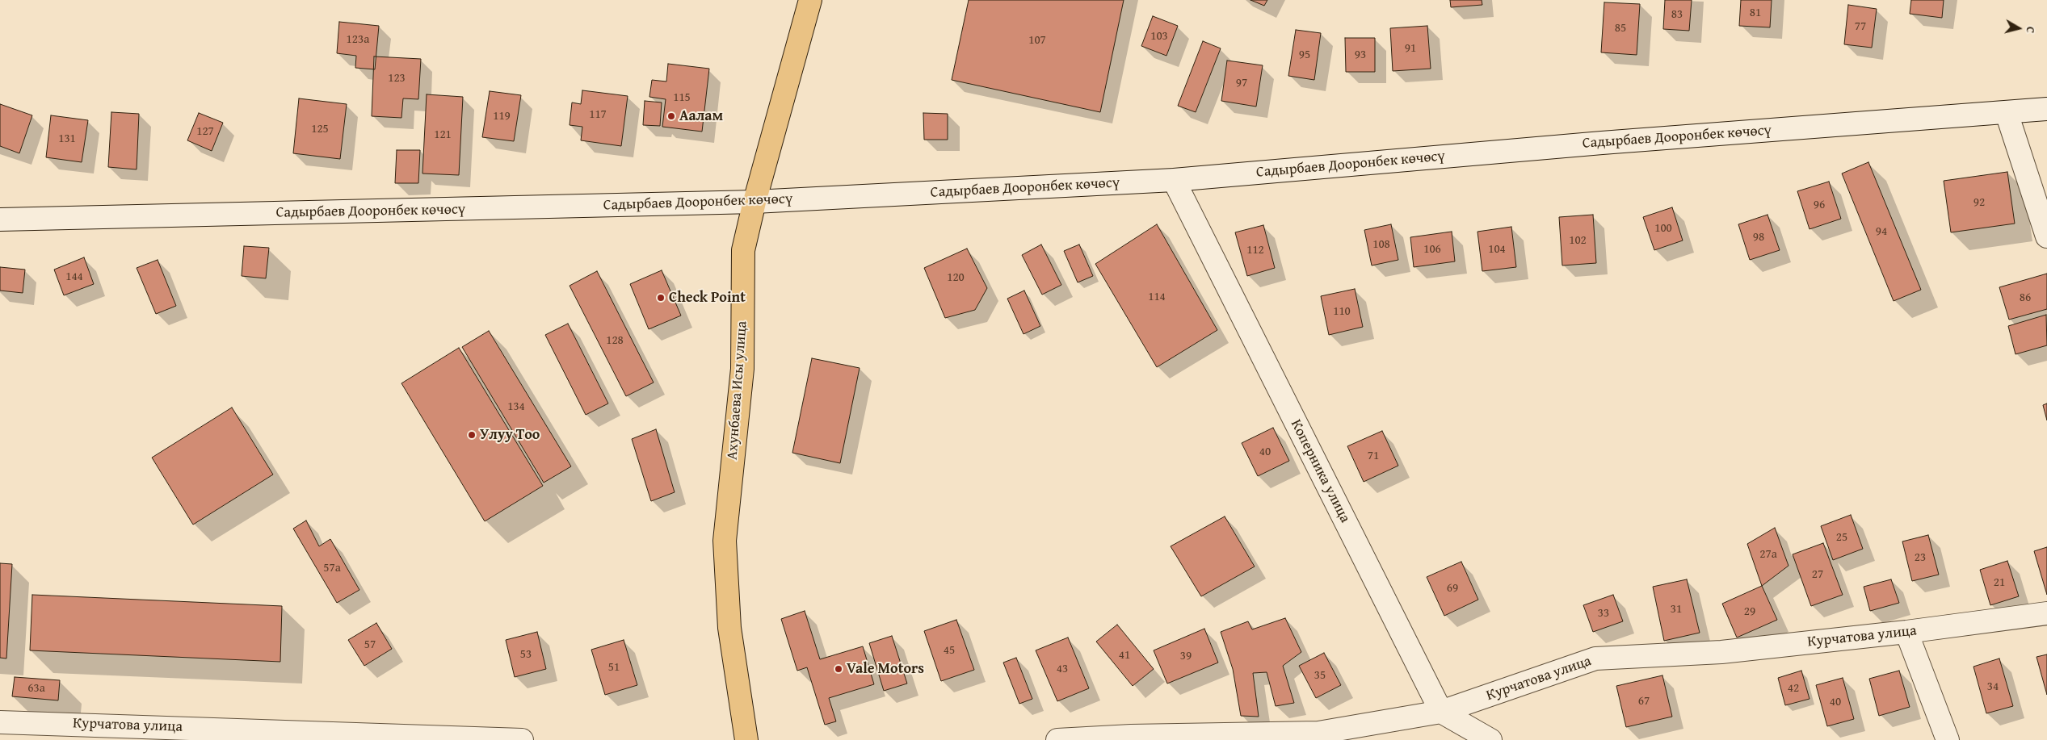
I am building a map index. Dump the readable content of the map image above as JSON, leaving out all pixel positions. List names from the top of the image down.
{
  "streets": {
    "main road": ["Ахунбаева Исы улица"],
    "street": ["Садырбаев Дооронбек көчөсү", "Коперника улица", "Курчатова улица"]
  },
  "crossings": [
    ["Садырбаев Дооронбек көчөсү", "Ахунбаева Исы улица"],
    ["Садырбаев Дооронбек көчөсү", "Коперника улица"],
    ["Коперника улица", "Курчатова улица"]
  ],
  "places": [
    "Аалам",
    "Check Point",
    "Улуу Тоо",
    "Vale Motors"
  ],
  "house_numbers": [
    "81",
    "83",
    "77",
    "85",
    "103",
    "123а",
    "107",
    "91",
    "95",
    "93",
    "123",
    "97",
    "115",
    "117",
    "119",
    "125",
    "127",
    "121",
    "131",
    "92",
    "96",
    "100",
    "94",
    "98",
    "102",
    "108",
    "106",
    "104",
    "112",
    "144",
    "120",
    "114",
    "86",
    "110",
    "128",
    "134",
    "40",
    "71",
    "25",
    "27а",
    "23",
    "57а",
    "27",
    "21",
    "69",
    "31",
    "29",
    "33",
    "57",
    "45",
    "53",
    "41",
    "39",
    "51",
    "43",
    "35",
    "34",
    "63а",
    "42",
    "67",
    "40"
  ],
  "north": "right"
}
